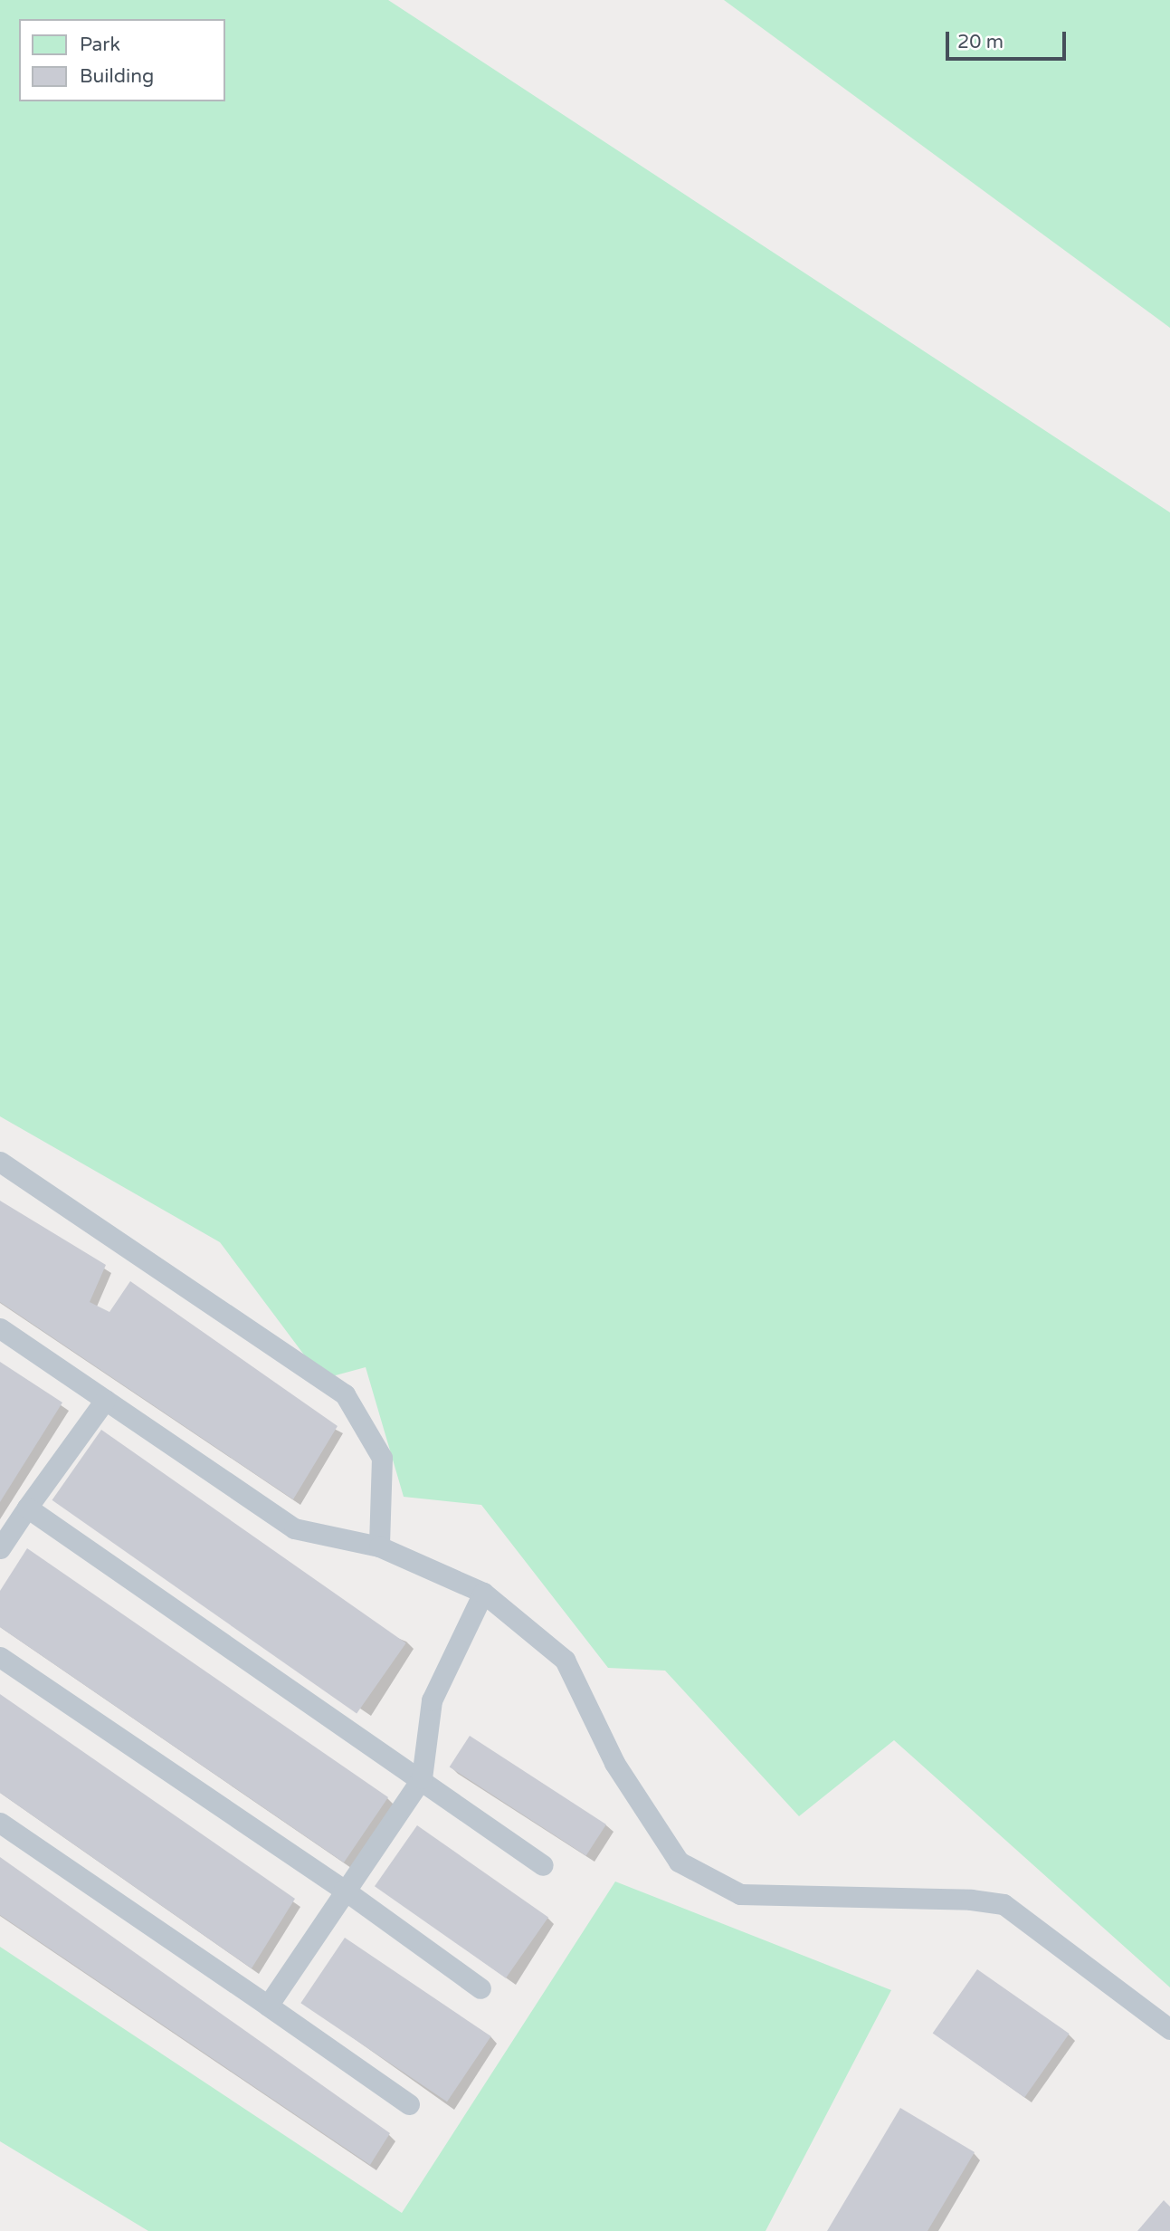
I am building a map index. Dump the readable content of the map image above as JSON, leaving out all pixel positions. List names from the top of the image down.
{
  "legend": ["Park", "Building"],
  "scale_bar": "20 m"
}
